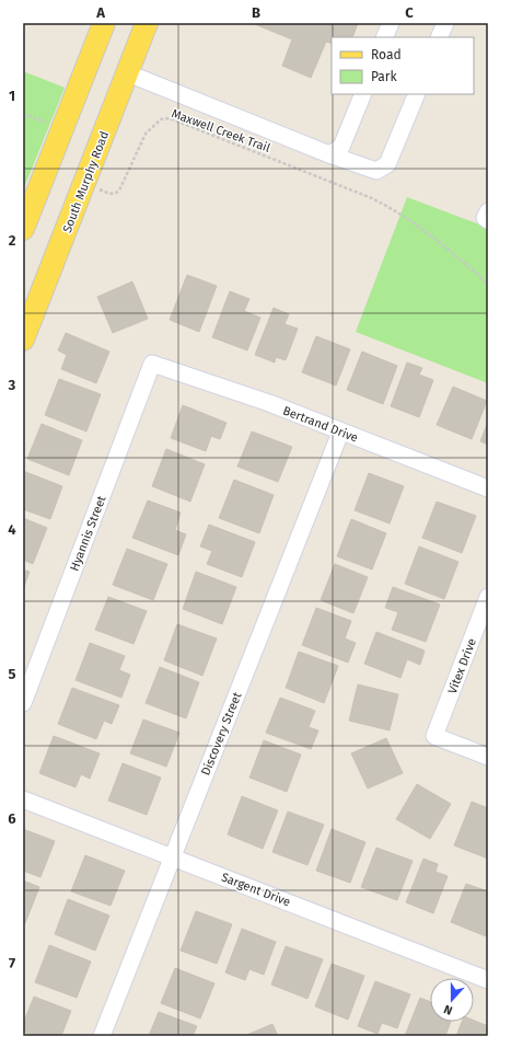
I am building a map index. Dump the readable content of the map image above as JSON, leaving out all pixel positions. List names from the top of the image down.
{
  "streets": {
    "main road": ["South Murphy Road"],
    "street": [
      "Bertrand Drive",
      "Hyannis Street",
      "Vitex Drive",
      "Discovery Street",
      "Sargent Drive"
    ],
    "path": ["Maxwell Creek Trail"]
  },
  "crossings": [
    ["Maxwell Creek Trail", "South Murphy Road"],
    ["Bertrand Drive", "Hyannis Street"],
    ["Bertrand Drive", "Discovery Street"],
    ["Discovery Street", "Sargent Drive"]
  ],
  "legend": ["Road", "Park"],
  "north": "bottom",
  "grid": {
    "columns": ["A", "B", "C"],
    "rows": [
      "1",
      "2",
      "3",
      "4",
      "5",
      "6",
      "7"
    ]
  }
}
